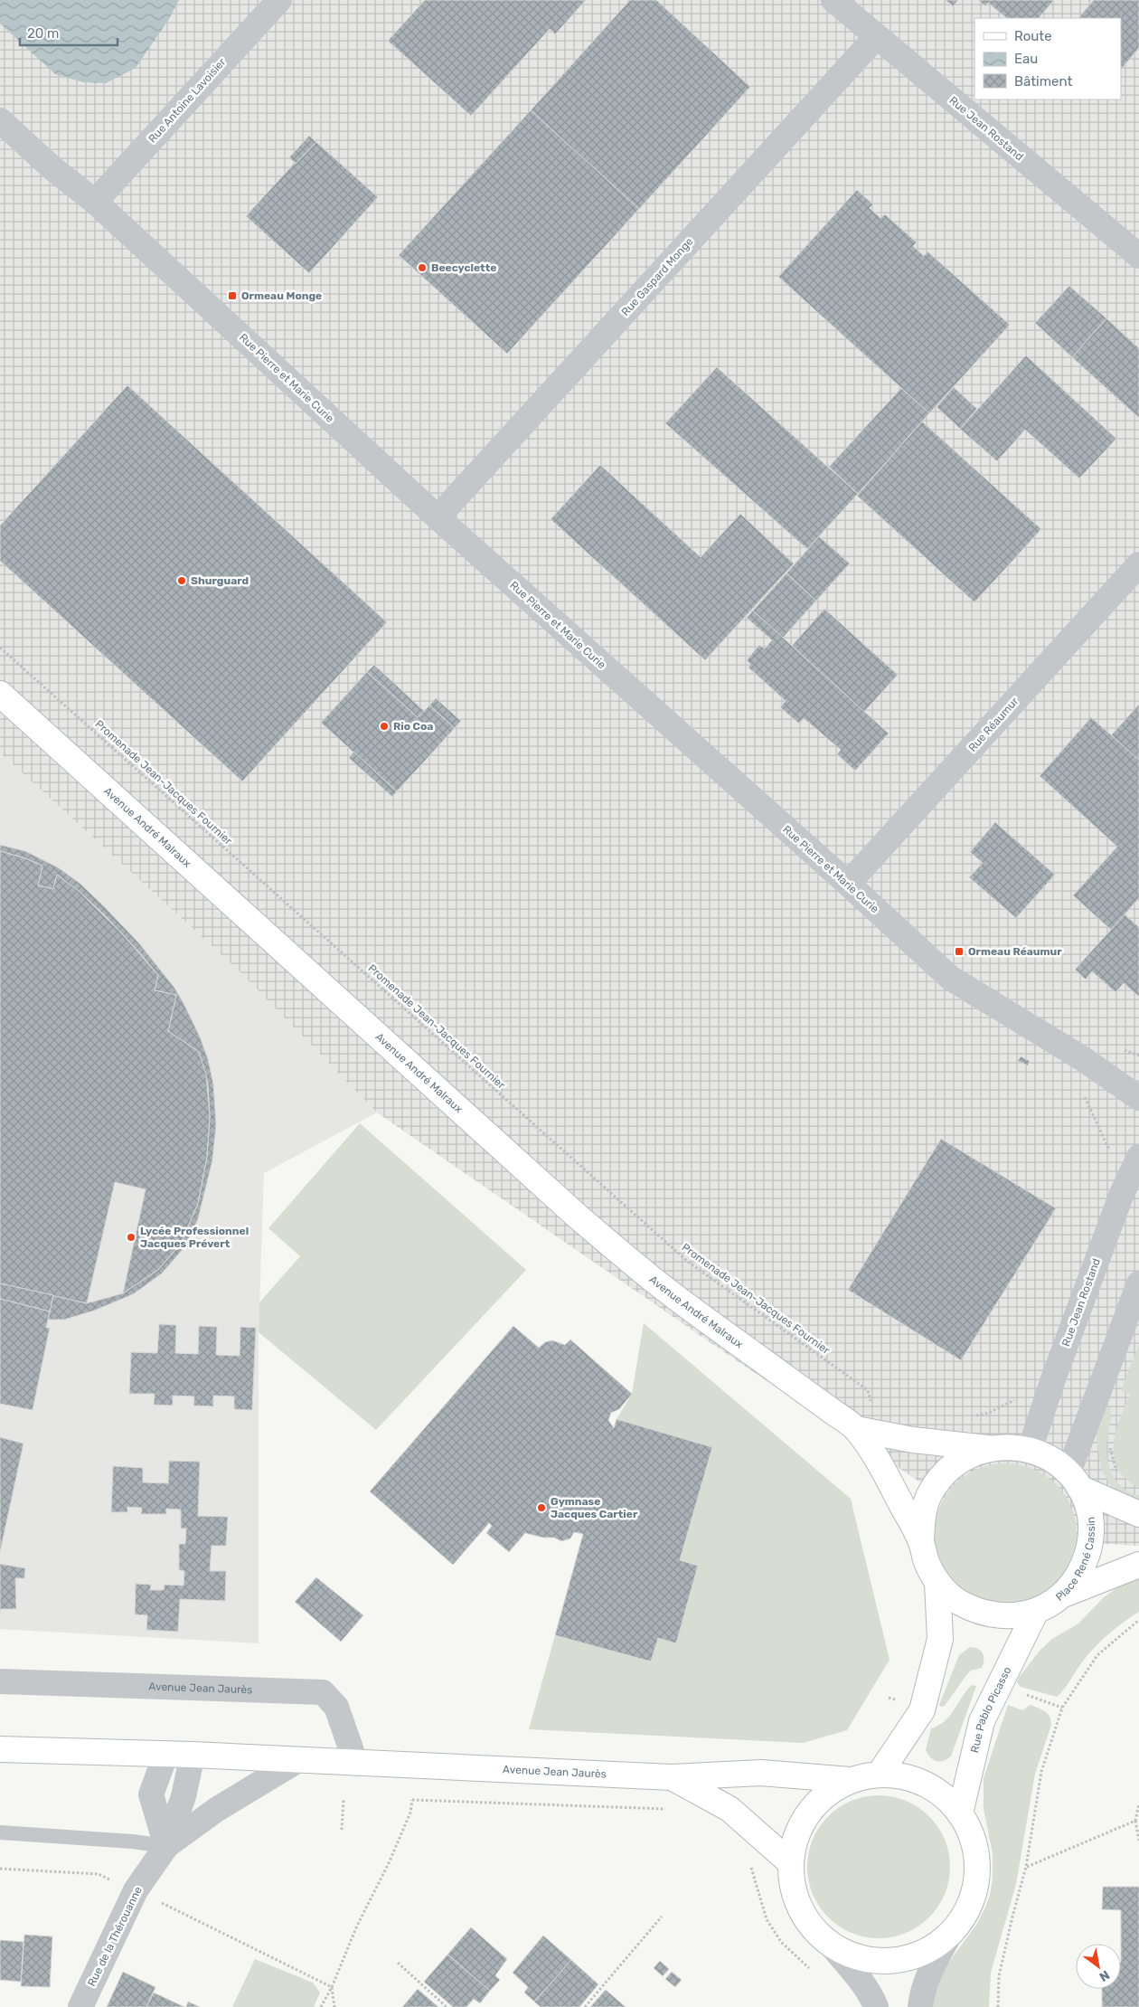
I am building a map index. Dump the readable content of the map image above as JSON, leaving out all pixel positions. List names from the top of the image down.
{
  "streets": {
    "street": [
      "Rue Antoine Lavoisier",
      "Rue Jean Rostand",
      "Rue Gaspard Monge",
      "Rue Pierre et Marie Curie",
      "Rue Réaumur",
      "Avenue André Malraux",
      "Place René Cassin",
      "Avenue Jean Jaurès",
      "Rue Pablo Picasso",
      "Rue de la Thérouanne"
    ],
    "path": ["Promenade Jean-Jacques Fournier"]
  },
  "crossings": [
    ["Rue Antoine Lavoisier", "Rue Pierre et Marie Curie"],
    ["Rue Jean Rostand", "Rue Gaspard Monge"],
    ["Rue Jean Rostand", "Place René Cassin"],
    ["Rue Gaspard Monge", "Rue Pierre et Marie Curie"],
    ["Rue Pierre et Marie Curie", "Rue Réaumur"],
    ["Place René Cassin", "Rue Pablo Picasso"],
    ["Avenue Jean Jaurès", "Rue de la Thérouanne"]
  ],
  "places": {
    "other": [
      "Beecyclette",
      "Shurguard",
      "Rio Coa",
      "Lycée Professionnel Jacques Prévert",
      "Gymnase Jacques Cartier"
    ],
    "transit": ["Ormeau Monge", "Ormeau Réaumur"]
  },
  "legend": ["Route", "Eau", "Bâtiment"],
  "scale_bar": "20 m",
  "north": "bottom right"
}
